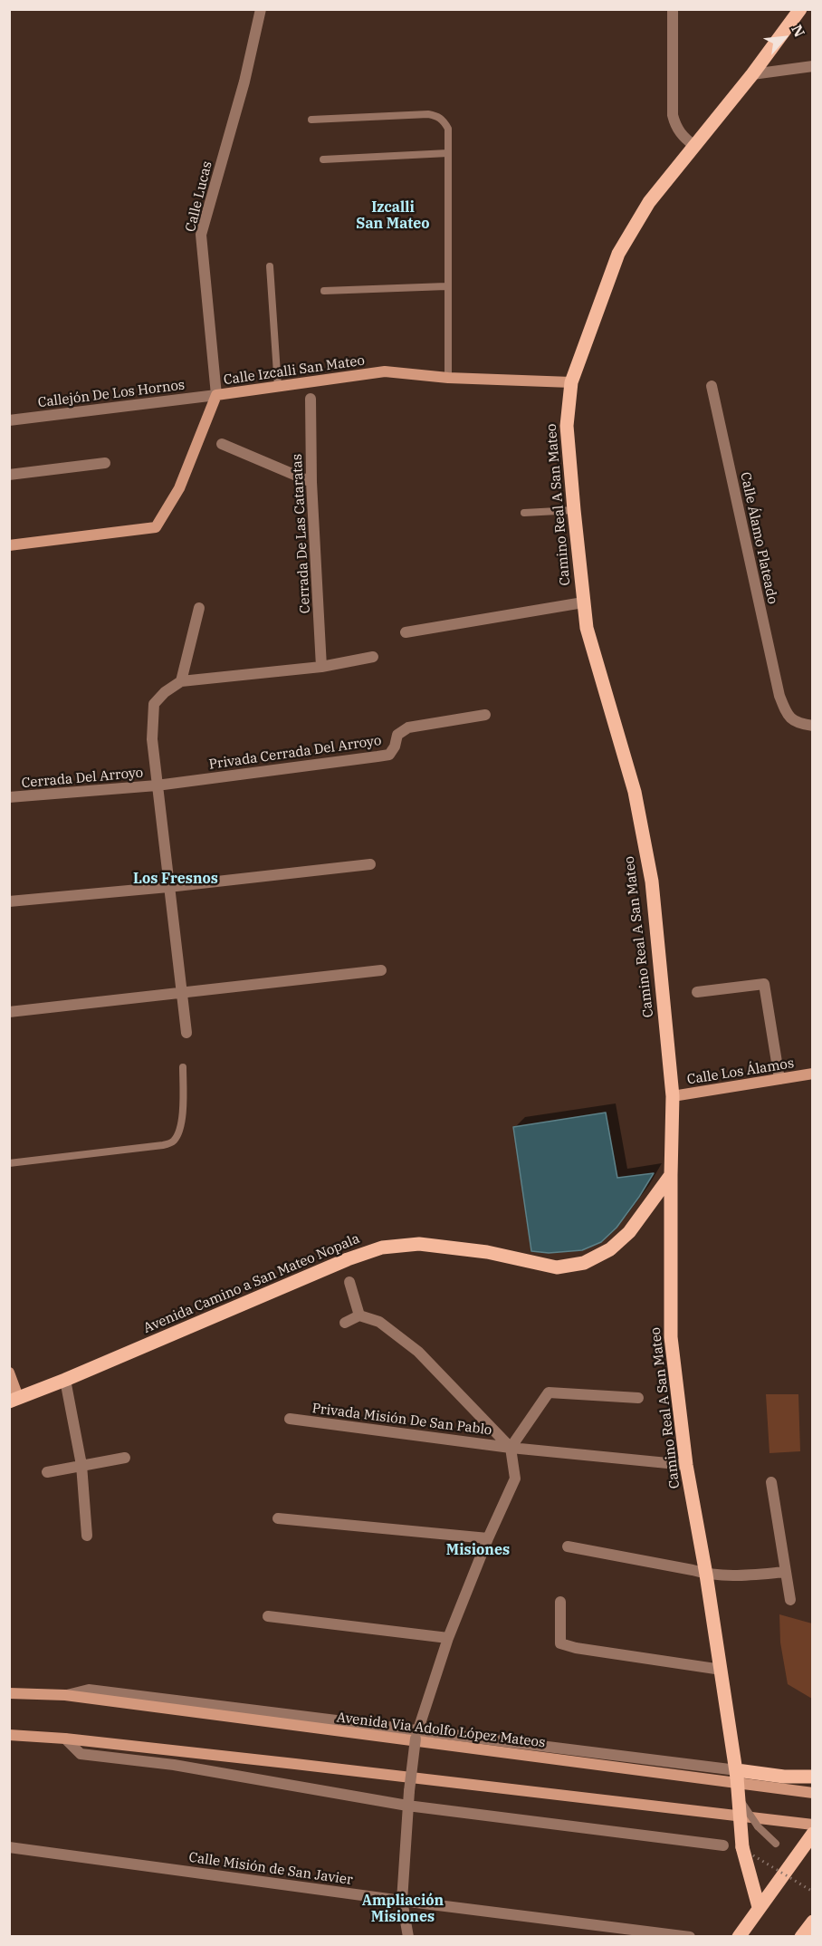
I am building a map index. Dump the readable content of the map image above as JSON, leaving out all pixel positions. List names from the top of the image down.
{
  "streets": {
    "main road": [
      "Calle Izcalli San Mateo",
      "Camino Real A San Mateo",
      "Calle Los Álamos",
      "Avenida Camino a San Mateo Nopala",
      "Avenida Via Adolfo López Mateos"
    ],
    "street": [
      "Calle Lucas",
      "Callejón De Los Hornos",
      "Cerrada De Las Cataratas",
      "Calle Álamo Plateado",
      "Privada Cerrada Del Arroyo",
      "Cerrada Del Arroyo",
      "Privada Misión De San Pablo",
      "Calle Misión de San Javier"
    ]
  },
  "crossings": [
    ["Calle Lucas", "Calle Izcalli San Mateo"],
    ["Calle Lucas", "Callejón De Los Hornos"],
    ["Calle Izcalli San Mateo", "Callejón De Los Hornos"],
    ["Calle Izcalli San Mateo", "Camino Real A San Mateo"],
    ["Camino Real A San Mateo", "Calle Los Álamos"],
    ["Camino Real A San Mateo", "Avenida Camino a San Mateo Nopala"],
    ["Camino Real A San Mateo", "Privada Misión De San Pablo"],
    ["Camino Real A San Mateo", "Avenida Via Adolfo López Mateos"],
    ["Privada Cerrada Del Arroyo", "Cerrada Del Arroyo"]
  ],
  "districts": [
    "Izcalli San Mateo",
    "Los Fresnos",
    "Misiones",
    "Ampliación Misiones"
  ],
  "north": "top right"
}
